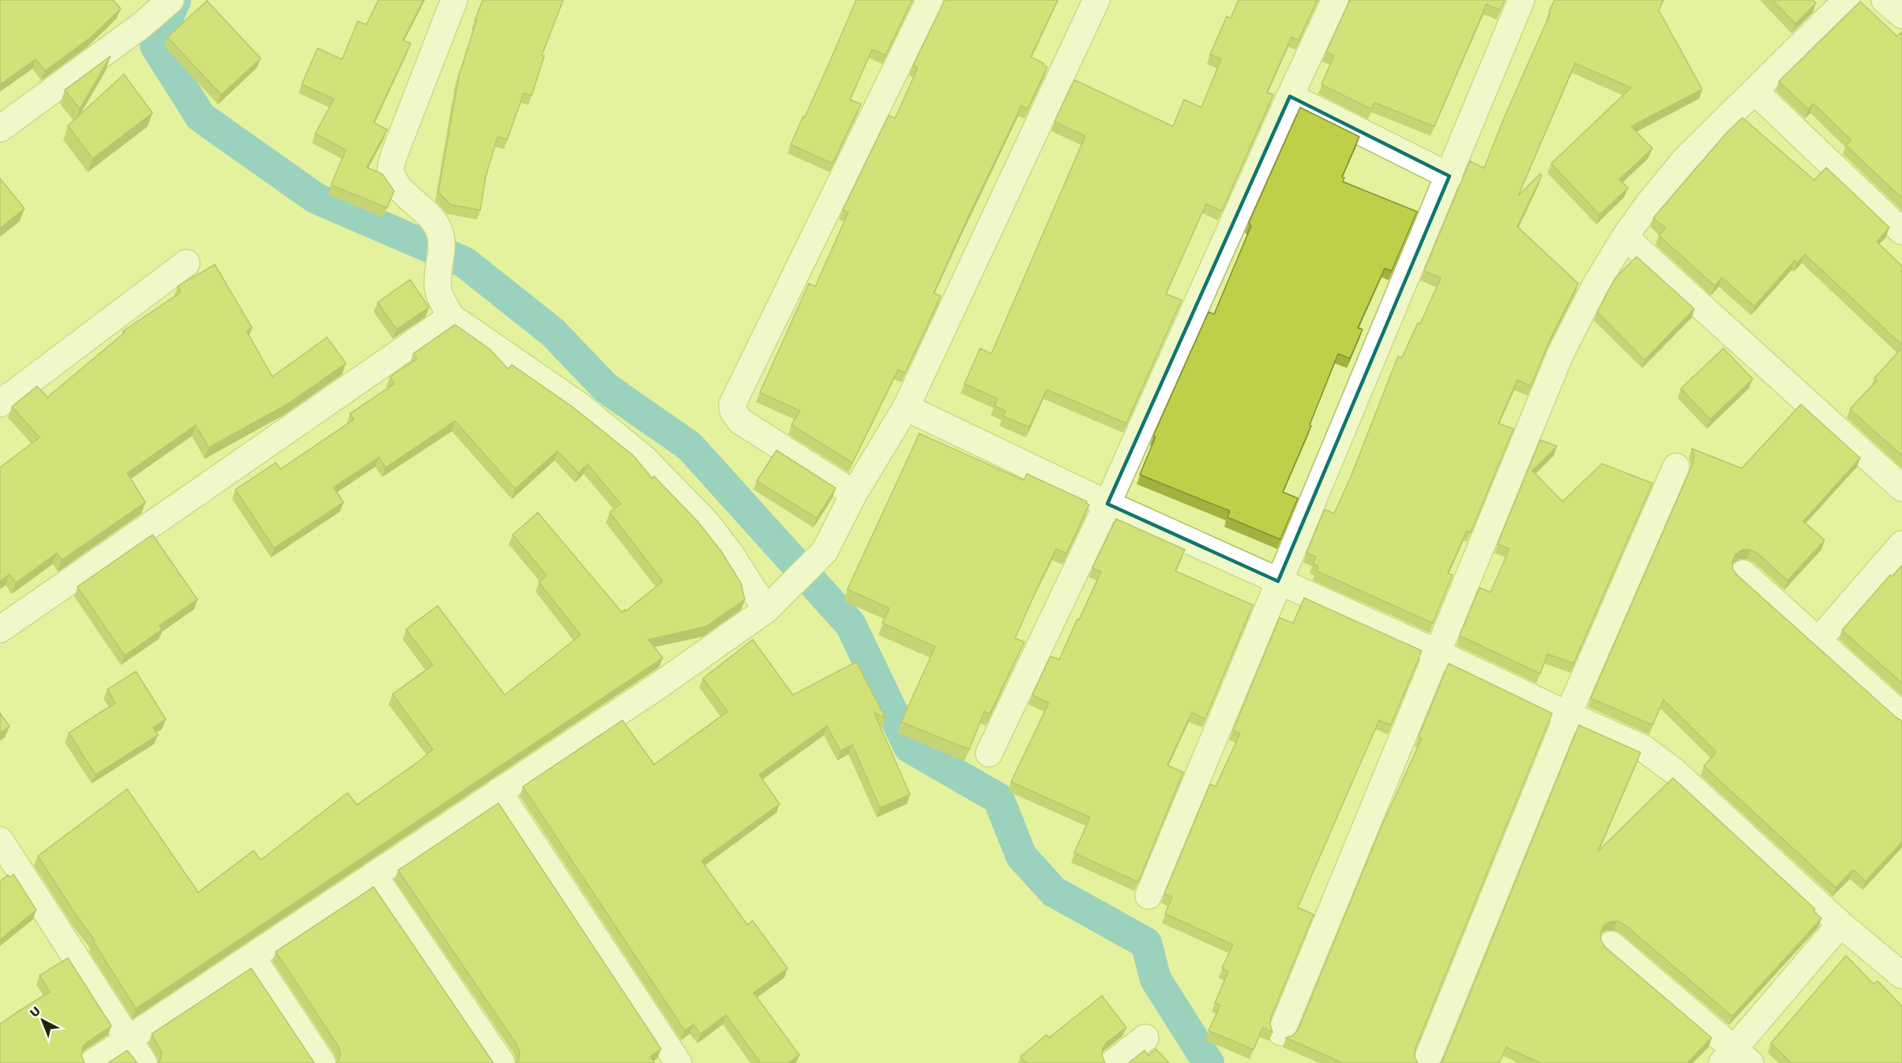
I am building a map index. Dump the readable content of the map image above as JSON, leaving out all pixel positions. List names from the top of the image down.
{
  "north": "top left"
}
